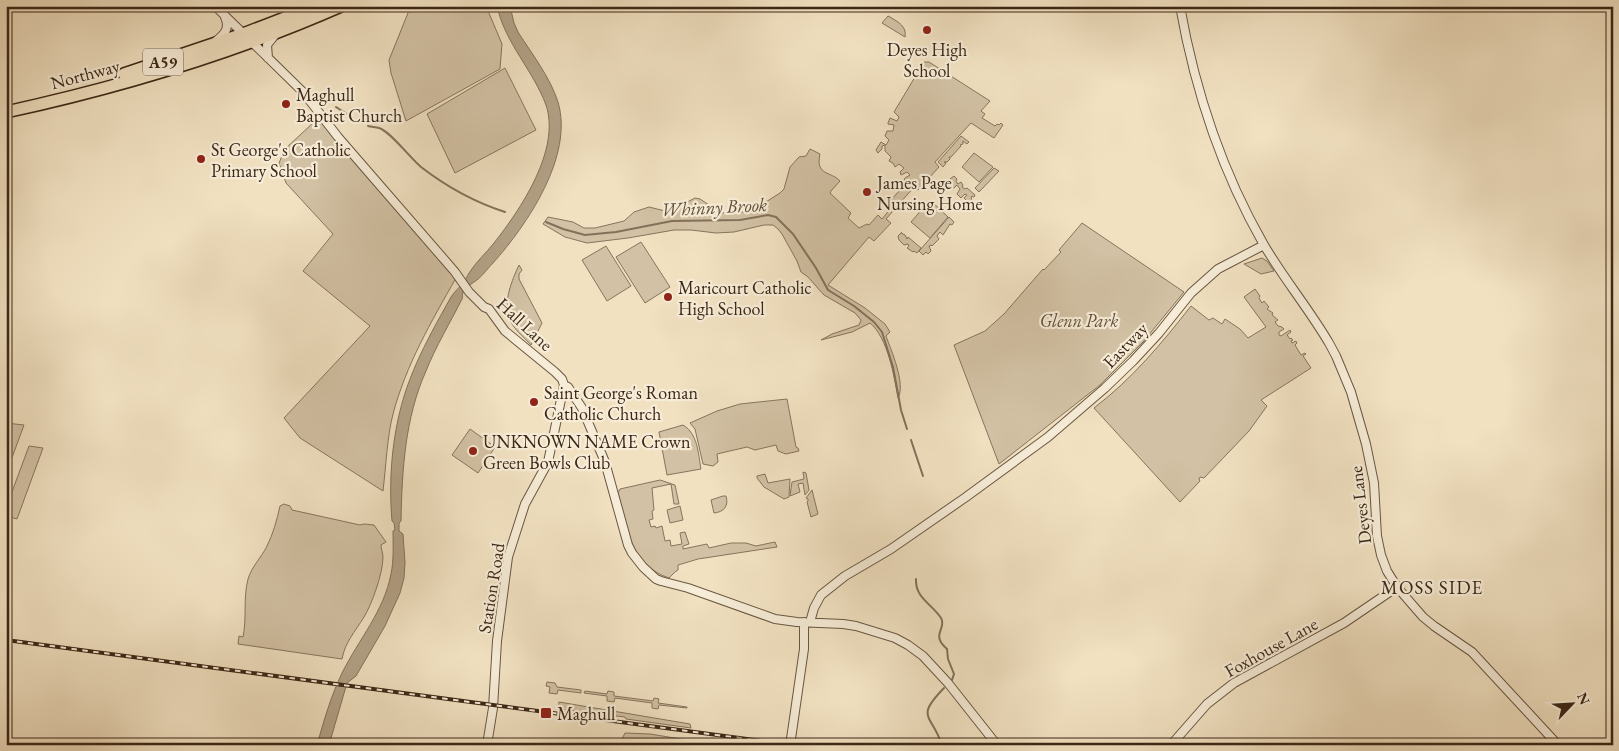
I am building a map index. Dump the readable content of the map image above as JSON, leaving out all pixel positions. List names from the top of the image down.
{
  "streets": {
    "highway": ["A59", "Northway"],
    "street": [
      "Hall Lane",
      "Eastway",
      "Deyes Lane",
      "Station Road",
      "Foxhouse Lane"
    ]
  },
  "crossings": [
    ["Northway", "Hall Lane"],
    ["Hall Lane", "Eastway"],
    ["Hall Lane", "Station Road"],
    ["Eastway", "Deyes Lane"],
    ["Deyes Lane", "Foxhouse Lane"]
  ],
  "districts": ["MOSS SIDE"],
  "water": ["Whinny Brook"],
  "parks": ["Glenn Park"],
  "places": {
    "other": [
      "Deyes High School",
      "Maghull Baptist Church",
      "St George's Catholic Primary School",
      "James Page Nursing Home",
      "Maricourt Catholic High School",
      "Saint George's Roman Catholic Church",
      "UNKNOWN NAME Crown Green Bowls Club"
    ],
    "transit": ["Maghull"]
  },
  "north": "top right"
}
